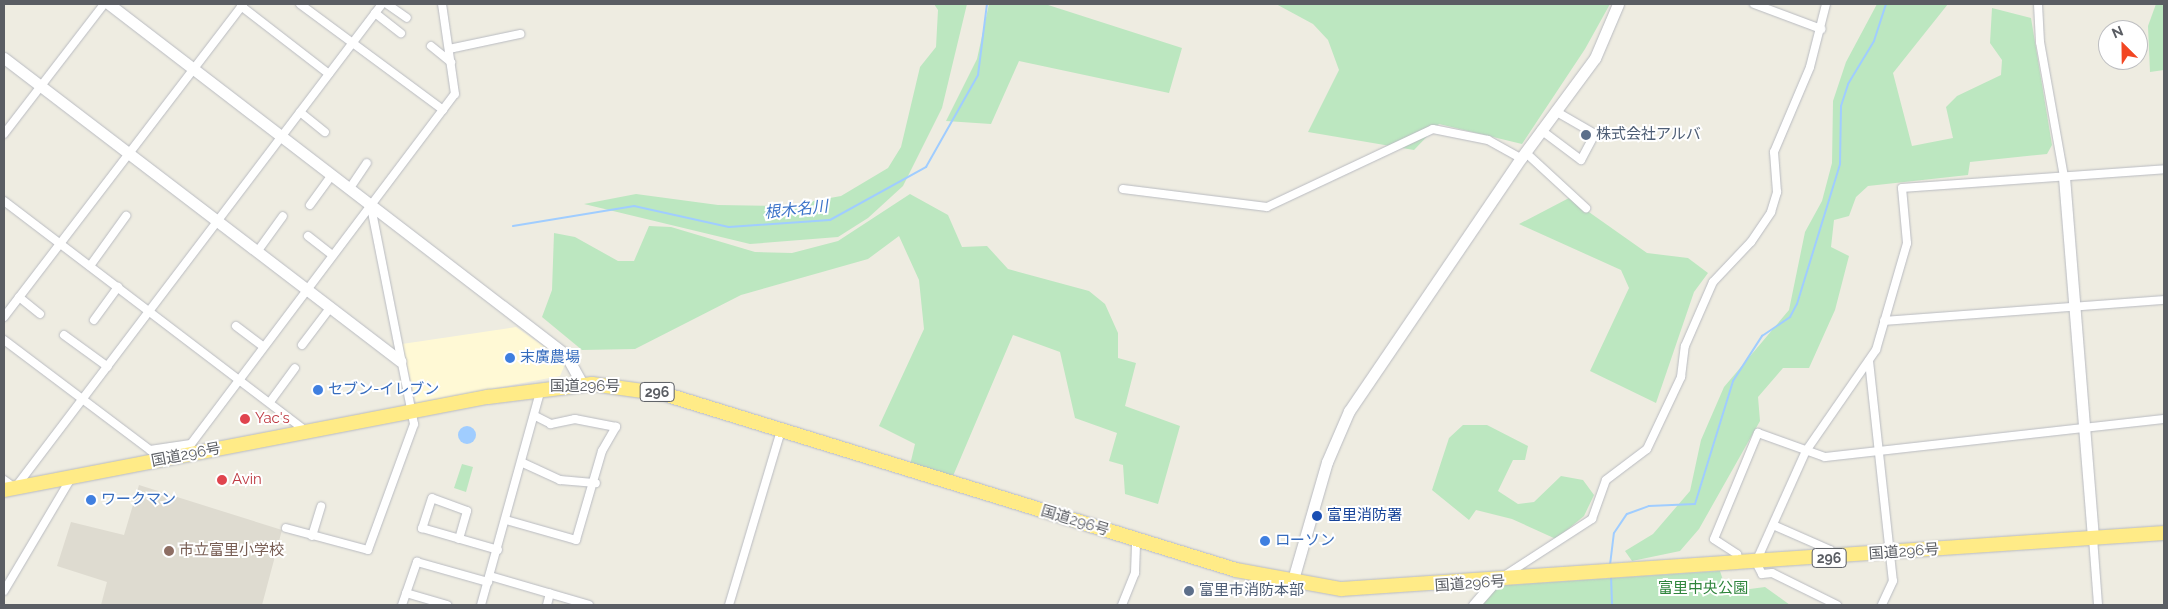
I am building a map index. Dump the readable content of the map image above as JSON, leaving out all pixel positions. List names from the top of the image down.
{
  "streets": {
    "highway": ["国道296号", "296"]
  },
  "water": ["根木名川"],
  "parks": ["富里中央公園"],
  "places": [
    "株式会社アルバ",
    "末廣農場",
    "セブン-イレブン",
    "Yac's",
    "Avin",
    "ワークマン",
    "富里消防署",
    "ローソン",
    "市立富里小学校",
    "富里市消防本部"
  ],
  "north": "top left"
}
